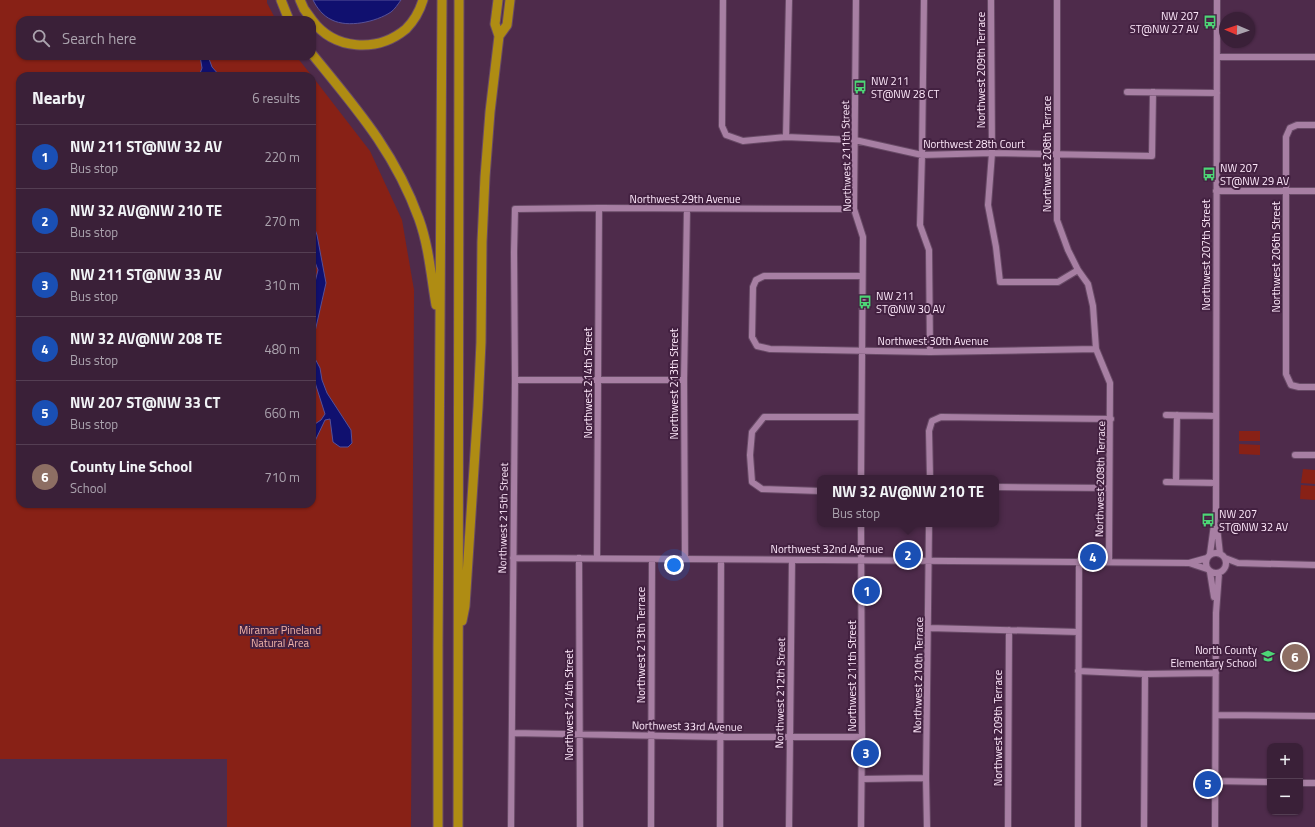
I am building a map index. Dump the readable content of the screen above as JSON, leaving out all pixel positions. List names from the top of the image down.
{
  "streets": {
    "street": [
      "Northwest 209th Terrace",
      "Northwest 28th Court",
      "Northwest 208th Terrace",
      "Northwest 211th Street",
      "Northwest 29th Avenue",
      "Northwest 207th Street",
      "Northwest 206th Street",
      "Northwest 30th Avenue",
      "Northwest 214th Street",
      "Northwest 213th Street",
      "Northwest 215th Street",
      "Northwest 32nd Avenue",
      "Northwest 213th Terrace",
      "Northwest 210th Terrace",
      "Northwest 212th Street",
      "Northwest 33rd Avenue"
    ]
  },
  "crossings": [
    ["Northwest 209th Terrace", "Northwest 28th Court"],
    ["Northwest 209th Terrace", "Northwest 208th Terrace"],
    ["Northwest 28th Court", "Northwest 208th Terrace"],
    ["Northwest 28th Court", "Northwest 211th Street"],
    ["Northwest 208th Terrace", "Northwest 30th Avenue"],
    ["Northwest 208th Terrace", "Northwest 32nd Avenue"],
    ["Northwest 211th Street", "Northwest 29th Avenue"],
    ["Northwest 211th Street", "Northwest 30th Avenue"],
    ["Northwest 211th Street", "Northwest 32nd Avenue"],
    ["Northwest 211th Street", "Northwest 33rd Avenue"],
    ["Northwest 29th Avenue", "Northwest 214th Street"],
    ["Northwest 29th Avenue", "Northwest 213th Street"],
    ["Northwest 29th Avenue", "Northwest 215th Street"],
    ["Northwest 207th Street", "Northwest 32nd Avenue"],
    ["Northwest 214th Street", "Northwest 32nd Avenue"],
    ["Northwest 214th Street", "Northwest 33rd Avenue"],
    ["Northwest 213th Street", "Northwest 32nd Avenue"],
    ["Northwest 215th Street", "Northwest 32nd Avenue"],
    ["Northwest 215th Street", "Northwest 33rd Avenue"],
    ["Northwest 32nd Avenue", "Northwest 213th Terrace"],
    ["Northwest 32nd Avenue", "Northwest 210th Terrace"],
    ["Northwest 32nd Avenue", "Northwest 212th Street"],
    ["Northwest 213th Terrace", "Northwest 33rd Avenue"],
    ["Northwest 212th Street", "Northwest 33rd Avenue"]
  ],
  "parks": ["Miramar Pineland Natural Area"],
  "places": {
    "bus stop": [
      "NW 207 ST@NW 27 AV",
      "NW 211 ST@NW 28 CT",
      "NW 207 ST@NW 29 AV",
      "NW 211 ST@NW 30 AV",
      "NW 207 ST@NW 32 AV"
    ],
    "school or university": ["North County Elementary School"]
  },
  "north": "left",
  "page": {
    "search": "Search here",
    "heading": ["Nearby", "6 results"],
    "list": [
      {
        "mark": "1",
        "name": "NW 211 ST@NW 32 AV",
        "note": "Bus stop",
        "value": "220 m"
      },
      {
        "mark": "2",
        "name": "NW 32 AV@NW 210 TE",
        "note": "Bus stop",
        "value": "270 m"
      },
      {
        "mark": "3",
        "name": "NW 211 ST@NW 33 AV",
        "note": "Bus stop",
        "value": "310 m"
      },
      {
        "mark": "4",
        "name": "NW 32 AV@NW 208 TE",
        "note": "Bus stop",
        "value": "480 m"
      },
      {
        "mark": "5",
        "name": "NW 207 ST@NW 33 CT",
        "note": "Bus stop",
        "value": "660 m"
      },
      {
        "mark": "6",
        "name": "County Line School",
        "note": "School",
        "value": "710 m"
      }
    ],
    "popup": ["NW 32 AV@NW 210 TE", "Bus stop"],
    "pins": [
      "2",
      "4",
      "1",
      "6",
      "3",
      "5"
    ],
    "map_buttons": ["+", "−"]
  }
}
